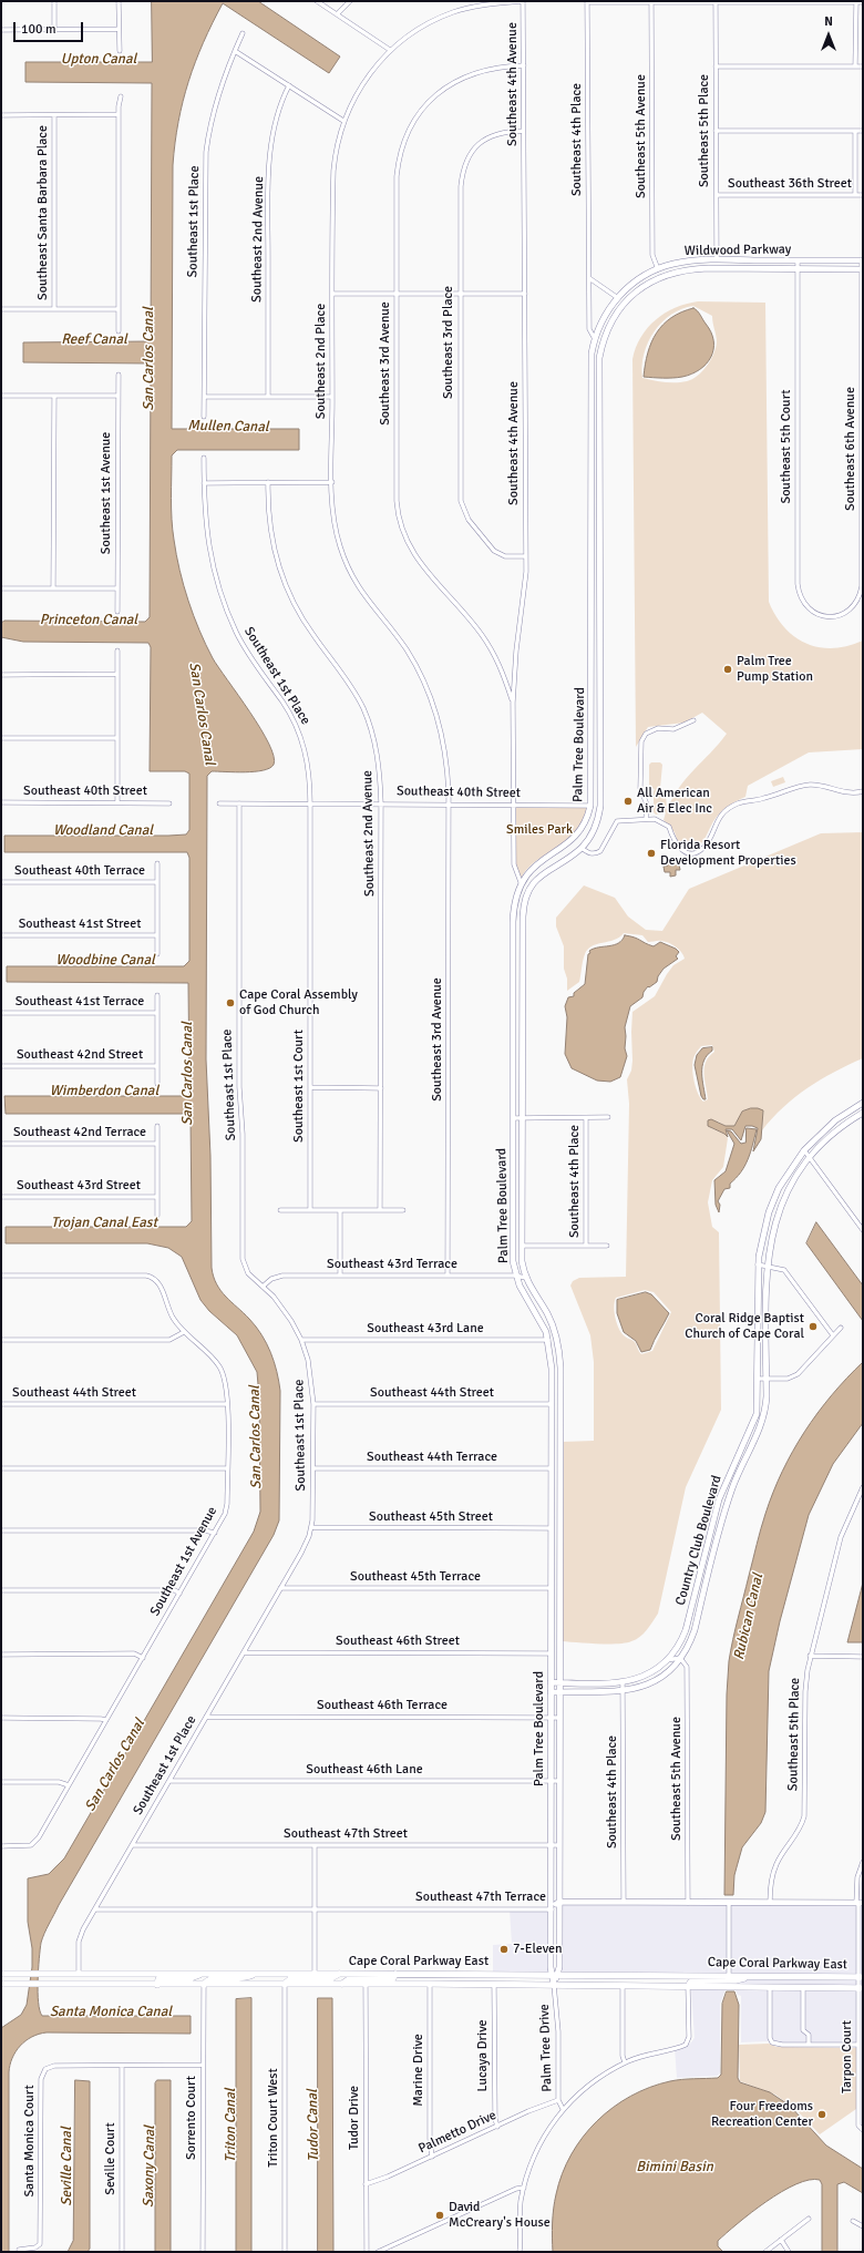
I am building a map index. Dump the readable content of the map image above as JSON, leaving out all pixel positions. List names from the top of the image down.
{
  "streets": {
    "main road": ["Cape Coral Parkway East"],
    "street": [
      "Southeast 4th Avenue",
      "Southeast 5th Place",
      "Southeast 5th Avenue",
      "Southeast 4th Place",
      "Southeast 36th Street",
      "Southeast Santa Barbara Place",
      "Southeast 1st Place",
      "Southeast 2nd Avenue",
      "Wildwood Parkway",
      "Southeast 3rd Place",
      "Southeast 2nd Place",
      "Southeast 3rd Avenue",
      "Southeast 5th Court",
      "Southeast 6th Avenue",
      "Southeast 1st Avenue",
      "Palm Tree Boulevard",
      "Southeast 40th Street",
      "Southeast 40th Terrace",
      "Southeast 41st Street",
      "Southeast 41st Terrace",
      "Southeast 42nd Street",
      "Southeast 1st Court",
      "Southeast 42nd Terrace",
      "Southeast 43rd Street",
      "Southeast 43rd Terrace",
      "Southeast 43rd Lane",
      "Southeast 44th Street",
      "Southeast 44th Terrace",
      "Southeast 45th Street",
      "Country Club Boulevard",
      "Southeast 45th Terrace",
      "Southeast 46th Street",
      "Southeast 46th Terrace",
      "Southeast 46th Lane",
      "Southeast 47th Street",
      "Southeast 47th Terrace",
      "Palm Tree Drive",
      "Lucaya Drive",
      "Tarpon Court",
      "Marine Drive",
      "Sorrento Court",
      "Triton Court West",
      "Tudor Drive",
      "Palmetto Drive",
      "Santa Monica Court",
      "Seville Court"
    ]
  },
  "crossings": [
    ["Southeast 4th Avenue", "Southeast 3rd Place"],
    ["Southeast 4th Avenue", "Southeast 2nd Place"],
    ["Southeast 4th Avenue", "Southeast 3rd Avenue"],
    ["Southeast 4th Avenue", "Palm Tree Boulevard"],
    ["Southeast 4th Avenue", "Southeast 40th Street"],
    ["Southeast 5th Place", "Southeast 36th Street"],
    ["Southeast 5th Place", "Wildwood Parkway"],
    ["Southeast 5th Place", "Southeast 47th Terrace"],
    ["Southeast 5th Avenue", "Wildwood Parkway"],
    ["Southeast 5th Avenue", "Country Club Boulevard"],
    ["Southeast 5th Avenue", "Southeast 47th Terrace"],
    ["Southeast 4th Place", "Wildwood Parkway"],
    ["Southeast 4th Place", "Palm Tree Boulevard"],
    ["Southeast 4th Place", "Country Club Boulevard"],
    ["Southeast 4th Place", "Southeast 47th Terrace"],
    ["Southeast 1st Place", "Southeast 40th Street"],
    ["Southeast 1st Place", "Southeast 1st Court"],
    ["Southeast 1st Place", "Southeast 43rd Terrace"],
    ["Southeast 1st Place", "Southeast 43rd Lane"],
    ["Southeast 1st Place", "Southeast 44th Street"],
    ["Southeast 1st Place", "Southeast 44th Terrace"],
    ["Southeast 1st Place", "Southeast 45th Street"],
    ["Southeast 1st Place", "Southeast 45th Terrace"],
    ["Southeast 1st Place", "Southeast 46th Street"],
    ["Southeast 1st Place", "Southeast 46th Terrace"],
    ["Southeast 1st Place", "Southeast 46th Lane"],
    ["Southeast 1st Place", "Southeast 47th Street"],
    ["Southeast 1st Place", "Southeast 47th Terrace"],
    ["Southeast 1st Place", "Cape Coral Parkway East"],
    ["Southeast 2nd Avenue", "Southeast 40th Street"],
    ["Wildwood Parkway", "Southeast 5th Court"],
    ["Wildwood Parkway", "Southeast 6th Avenue"],
    ["Wildwood Parkway", "Palm Tree Boulevard"],
    ["Southeast 2nd Place", "Southeast 3rd Avenue"],
    ["Southeast 2nd Place", "Southeast 40th Street"],
    ["Southeast 3rd Avenue", "Southeast 40th Street"],
    ["Southeast 3rd Avenue", "Southeast 43rd Terrace"],
    ["Southeast 5th Court", "Southeast 6th Avenue"],
    ["Southeast 1st Avenue", "Southeast 44th Street"],
    ["Palm Tree Boulevard", "Southeast 40th Street"],
    ["Palm Tree Boulevard", "Southeast 43rd Terrace"],
    ["Palm Tree Boulevard", "Southeast 43rd Lane"],
    ["Palm Tree Boulevard", "Southeast 44th Street"],
    ["Palm Tree Boulevard", "Southeast 44th Terrace"],
    ["Palm Tree Boulevard", "Southeast 45th Street"],
    ["Palm Tree Boulevard", "Country Club Boulevard"],
    ["Palm Tree Boulevard", "Southeast 45th Terrace"],
    ["Palm Tree Boulevard", "Southeast 46th Street"],
    ["Palm Tree Boulevard", "Southeast 46th Terrace"],
    ["Palm Tree Boulevard", "Southeast 46th Lane"],
    ["Palm Tree Boulevard", "Southeast 47th Street"],
    ["Palm Tree Boulevard", "Southeast 47th Terrace"],
    ["Palm Tree Boulevard", "Cape Coral Parkway East"],
    ["Palm Tree Boulevard", "Palm Tree Drive"],
    ["Southeast 40th Street", "Southeast 1st Court"],
    ["Cape Coral Parkway East", "Palm Tree Drive"],
    ["Cape Coral Parkway East", "Lucaya Drive"],
    ["Cape Coral Parkway East", "Tarpon Court"],
    ["Cape Coral Parkway East", "Marine Drive"],
    ["Cape Coral Parkway East", "Sorrento Court"],
    ["Cape Coral Parkway East", "Triton Court West"],
    ["Cape Coral Parkway East", "Tudor Drive"],
    ["Palm Tree Drive", "Palmetto Drive"],
    ["Lucaya Drive", "Palmetto Drive"],
    ["Marine Drive", "Palmetto Drive"],
    ["Sorrento Court", "Santa Monica Court"],
    ["Tudor Drive", "Palmetto Drive"],
    ["Santa Monica Court", "Seville Court"]
  ],
  "water": [
    "Upton Canal",
    "Reef Canal",
    "San Carlos Canal",
    "Mullen Canal",
    "Princeton Canal",
    "Woodland Canal",
    "Woodbine Canal",
    "Wimberdon Canal",
    "Trojan Canal East",
    "Rubican Canal",
    "Santa Monica Canal",
    "Triton Canal",
    "Tudor Canal",
    "Seville Canal",
    "Saxony Canal",
    "Bimini Basin"
  ],
  "parks": ["Smiles Park"],
  "places": [
    "Palm Tree Pump Station",
    "All American Air & Elec Inc",
    "Florida Resort Development Properties",
    "Cape Coral Assembly of God Church",
    "Coral Ridge Baptist Church of Cape Coral",
    "7-Eleven",
    "Four Freedoms Recreation Center",
    "David McCreary's House"
  ],
  "scale_bar": "100 m",
  "north": "top"
}
